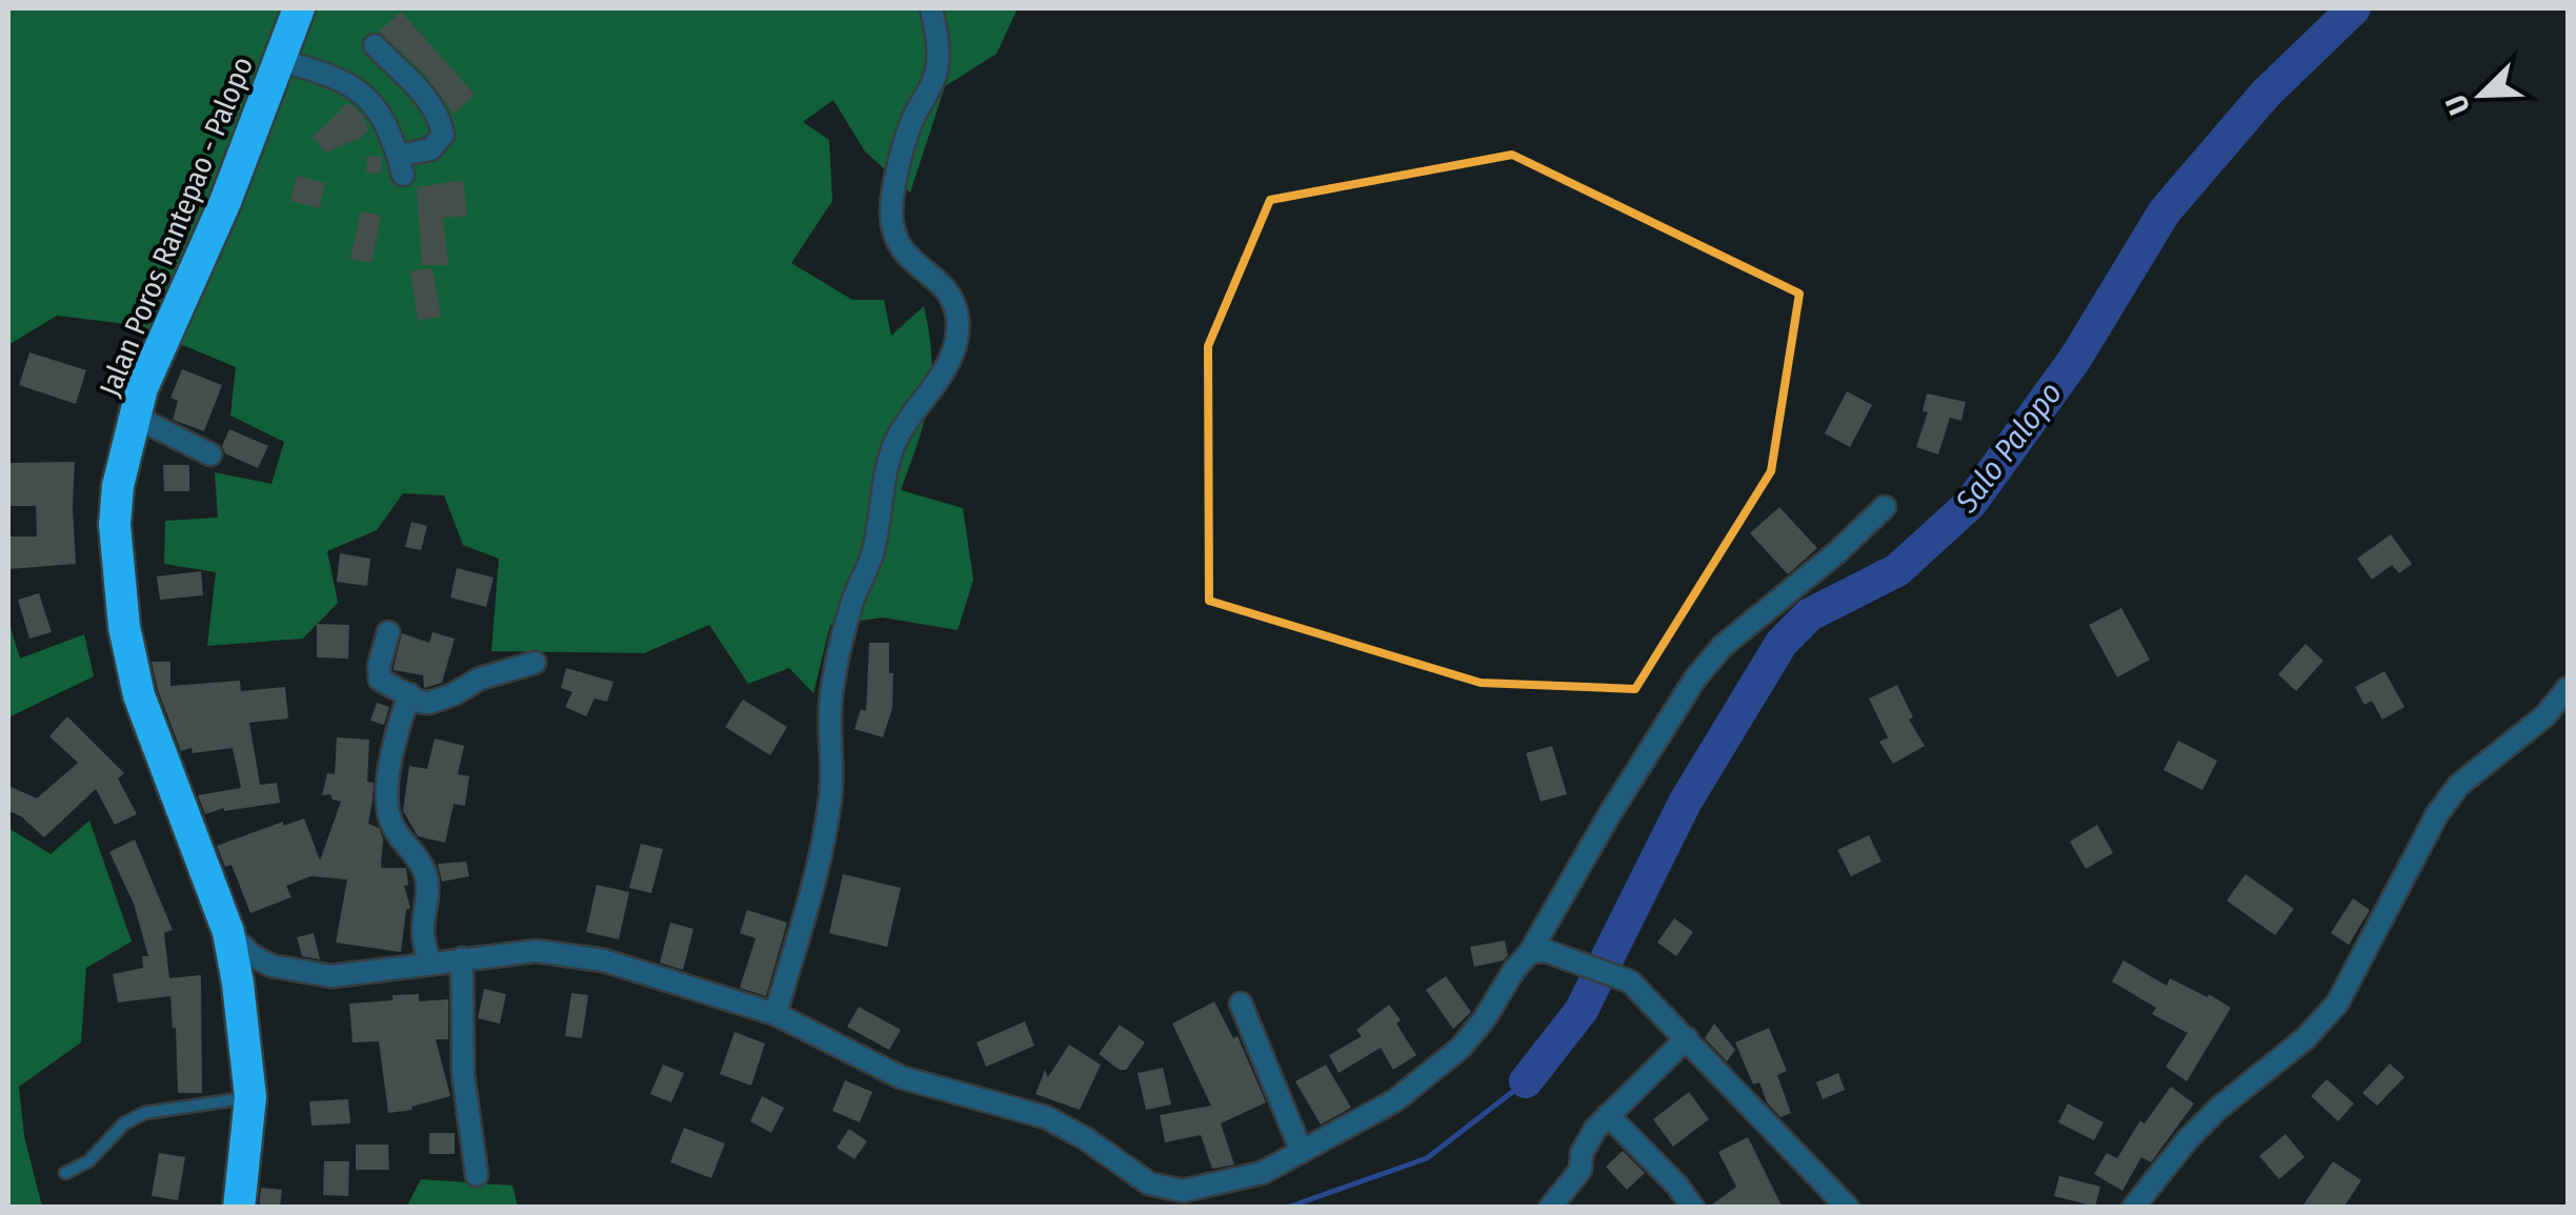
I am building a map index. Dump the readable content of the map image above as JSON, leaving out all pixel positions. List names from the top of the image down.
{
  "streets": {
    "highway": ["Jalan Poros Rantepao - Palopo"]
  },
  "water": ["Salo Palopo"],
  "north": "bottom left"
}
